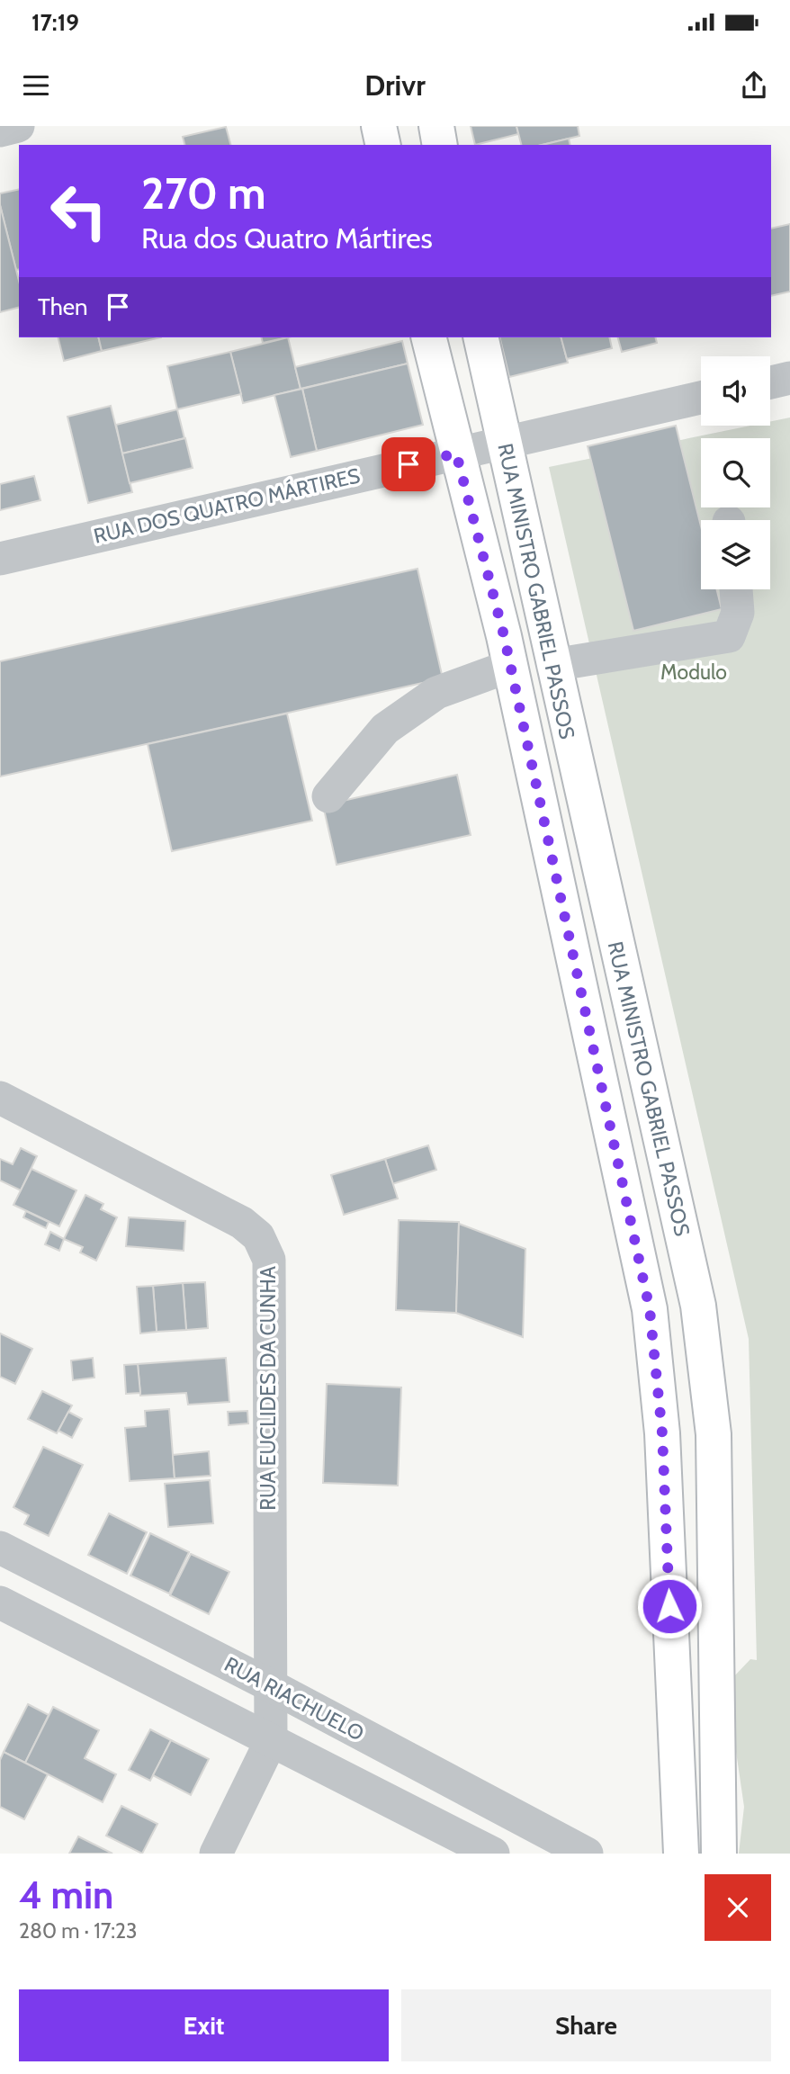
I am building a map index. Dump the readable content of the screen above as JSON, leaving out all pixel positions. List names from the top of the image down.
{
  "streets": {
    "main road": ["RUA MINISTRO GABRIEL PASSOS"],
    "street": ["RUA DOS QUATRO MÁRTIRES", "RUA EUCLIDES DA CUNHA", "RUA RIACHUELO"]
  },
  "crossings": [
    ["RUA DOS QUATRO MÁRTIRES", "RUA MINISTRO GABRIEL PASSOS"],
    ["RUA EUCLIDES DA CUNHA", "RUA RIACHUELO"]
  ],
  "parks": ["Modulo"],
  "page": {
    "status": "17:19",
    "header": "Drivr",
    "turn": ["270 m", "Rua dos Quatro Mártires"],
    "then": "Then",
    "heading": ["4 min", "280 m · 17:23"],
    "buttons": ["Exit", "Share"]
  }
}
